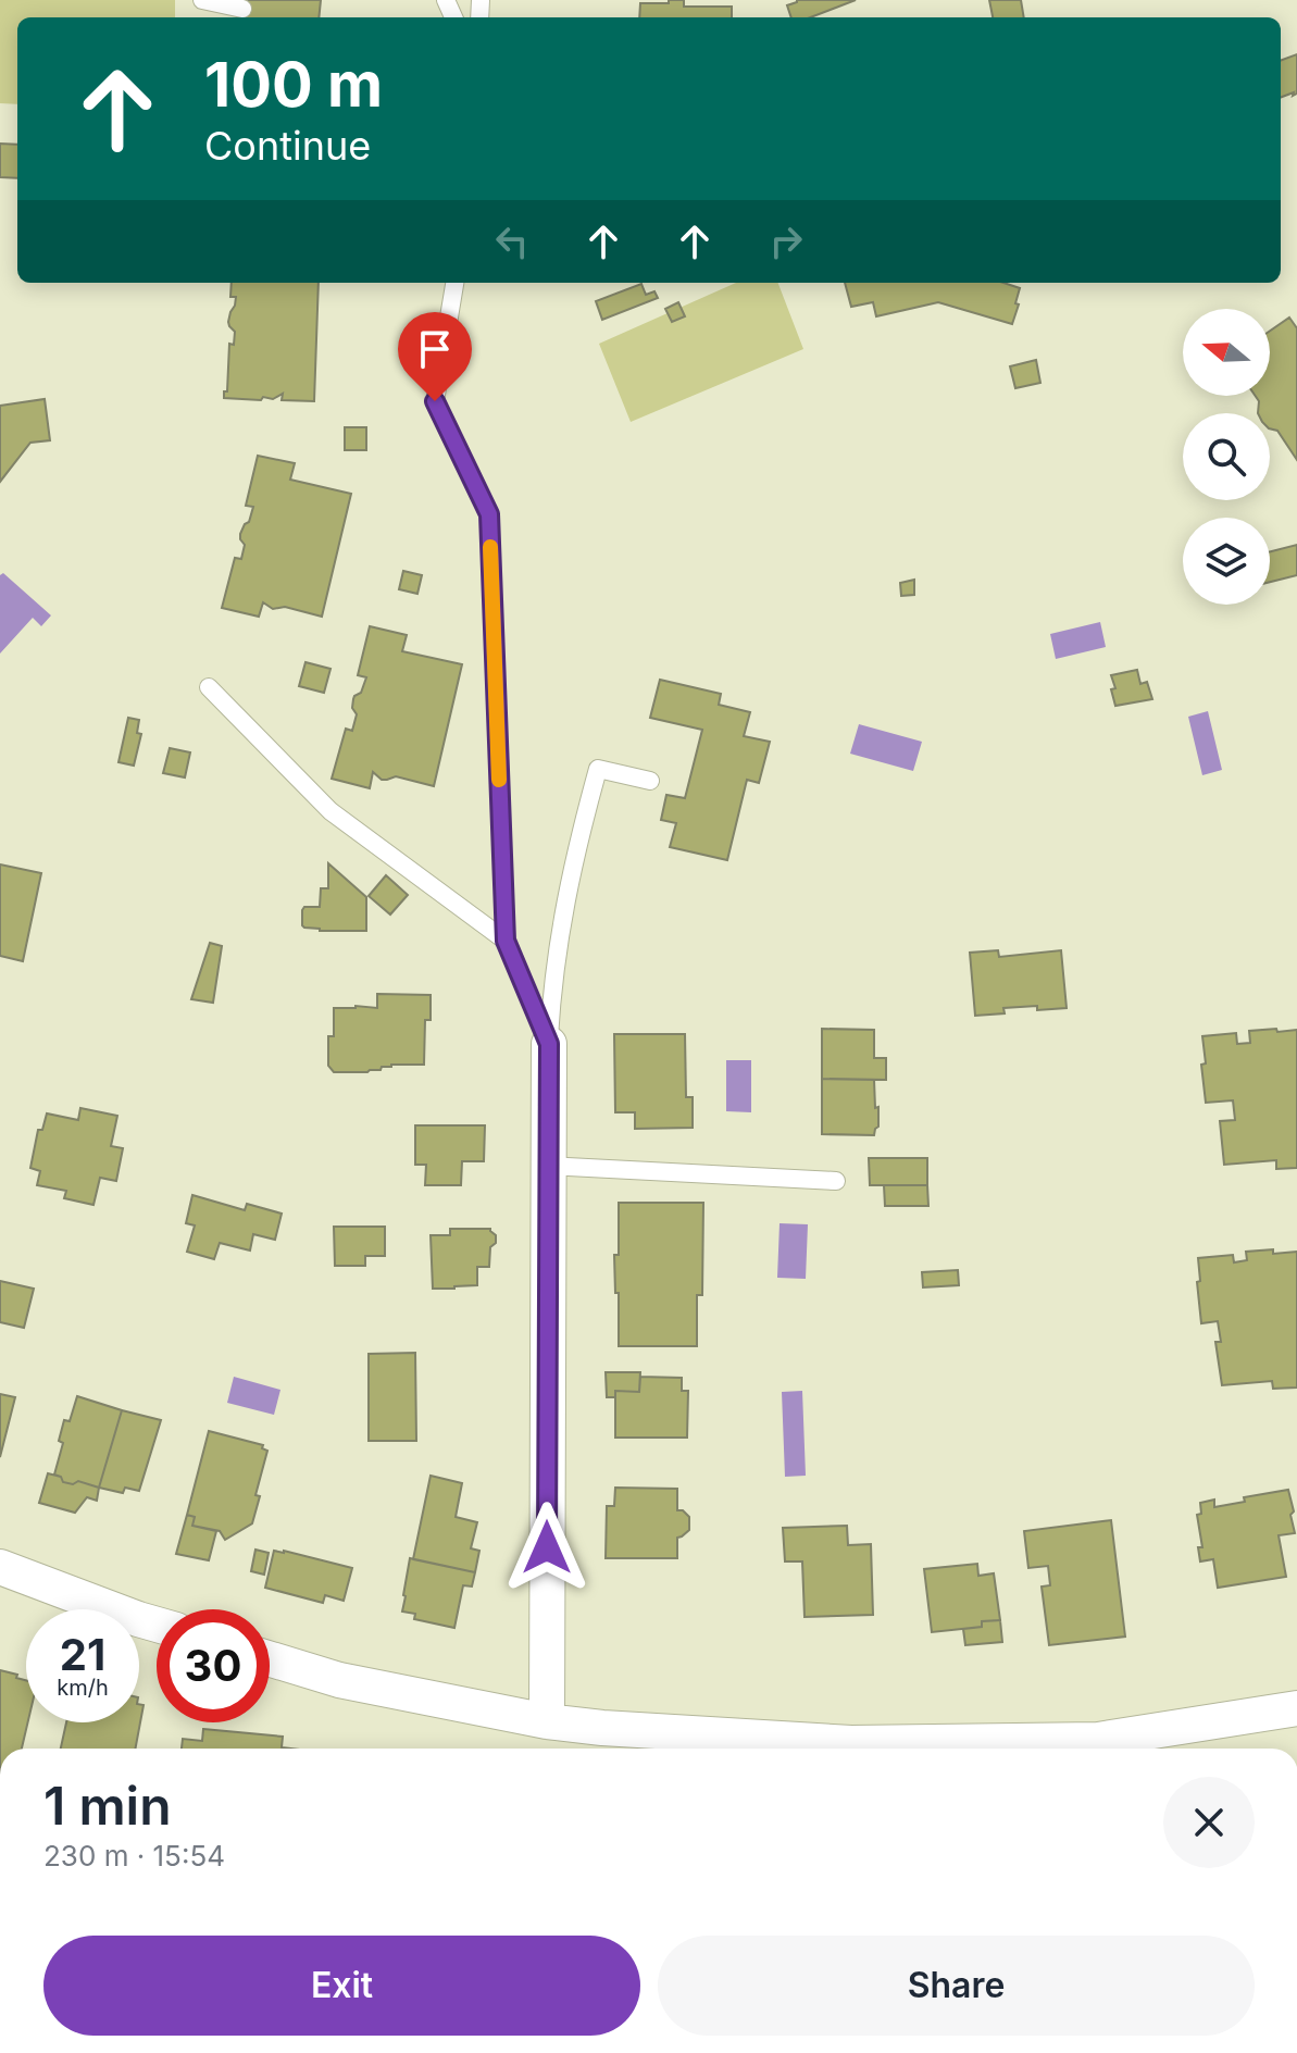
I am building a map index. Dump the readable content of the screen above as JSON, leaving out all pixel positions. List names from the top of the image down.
{
  "north": "left",
  "page": {
    "turn": ["100 m", "Continue"],
    "speed": "21 km/h",
    "limit": "30",
    "heading": ["1 min", "230 m · 15:54"],
    "buttons": ["Exit", "Share"]
  }
}
